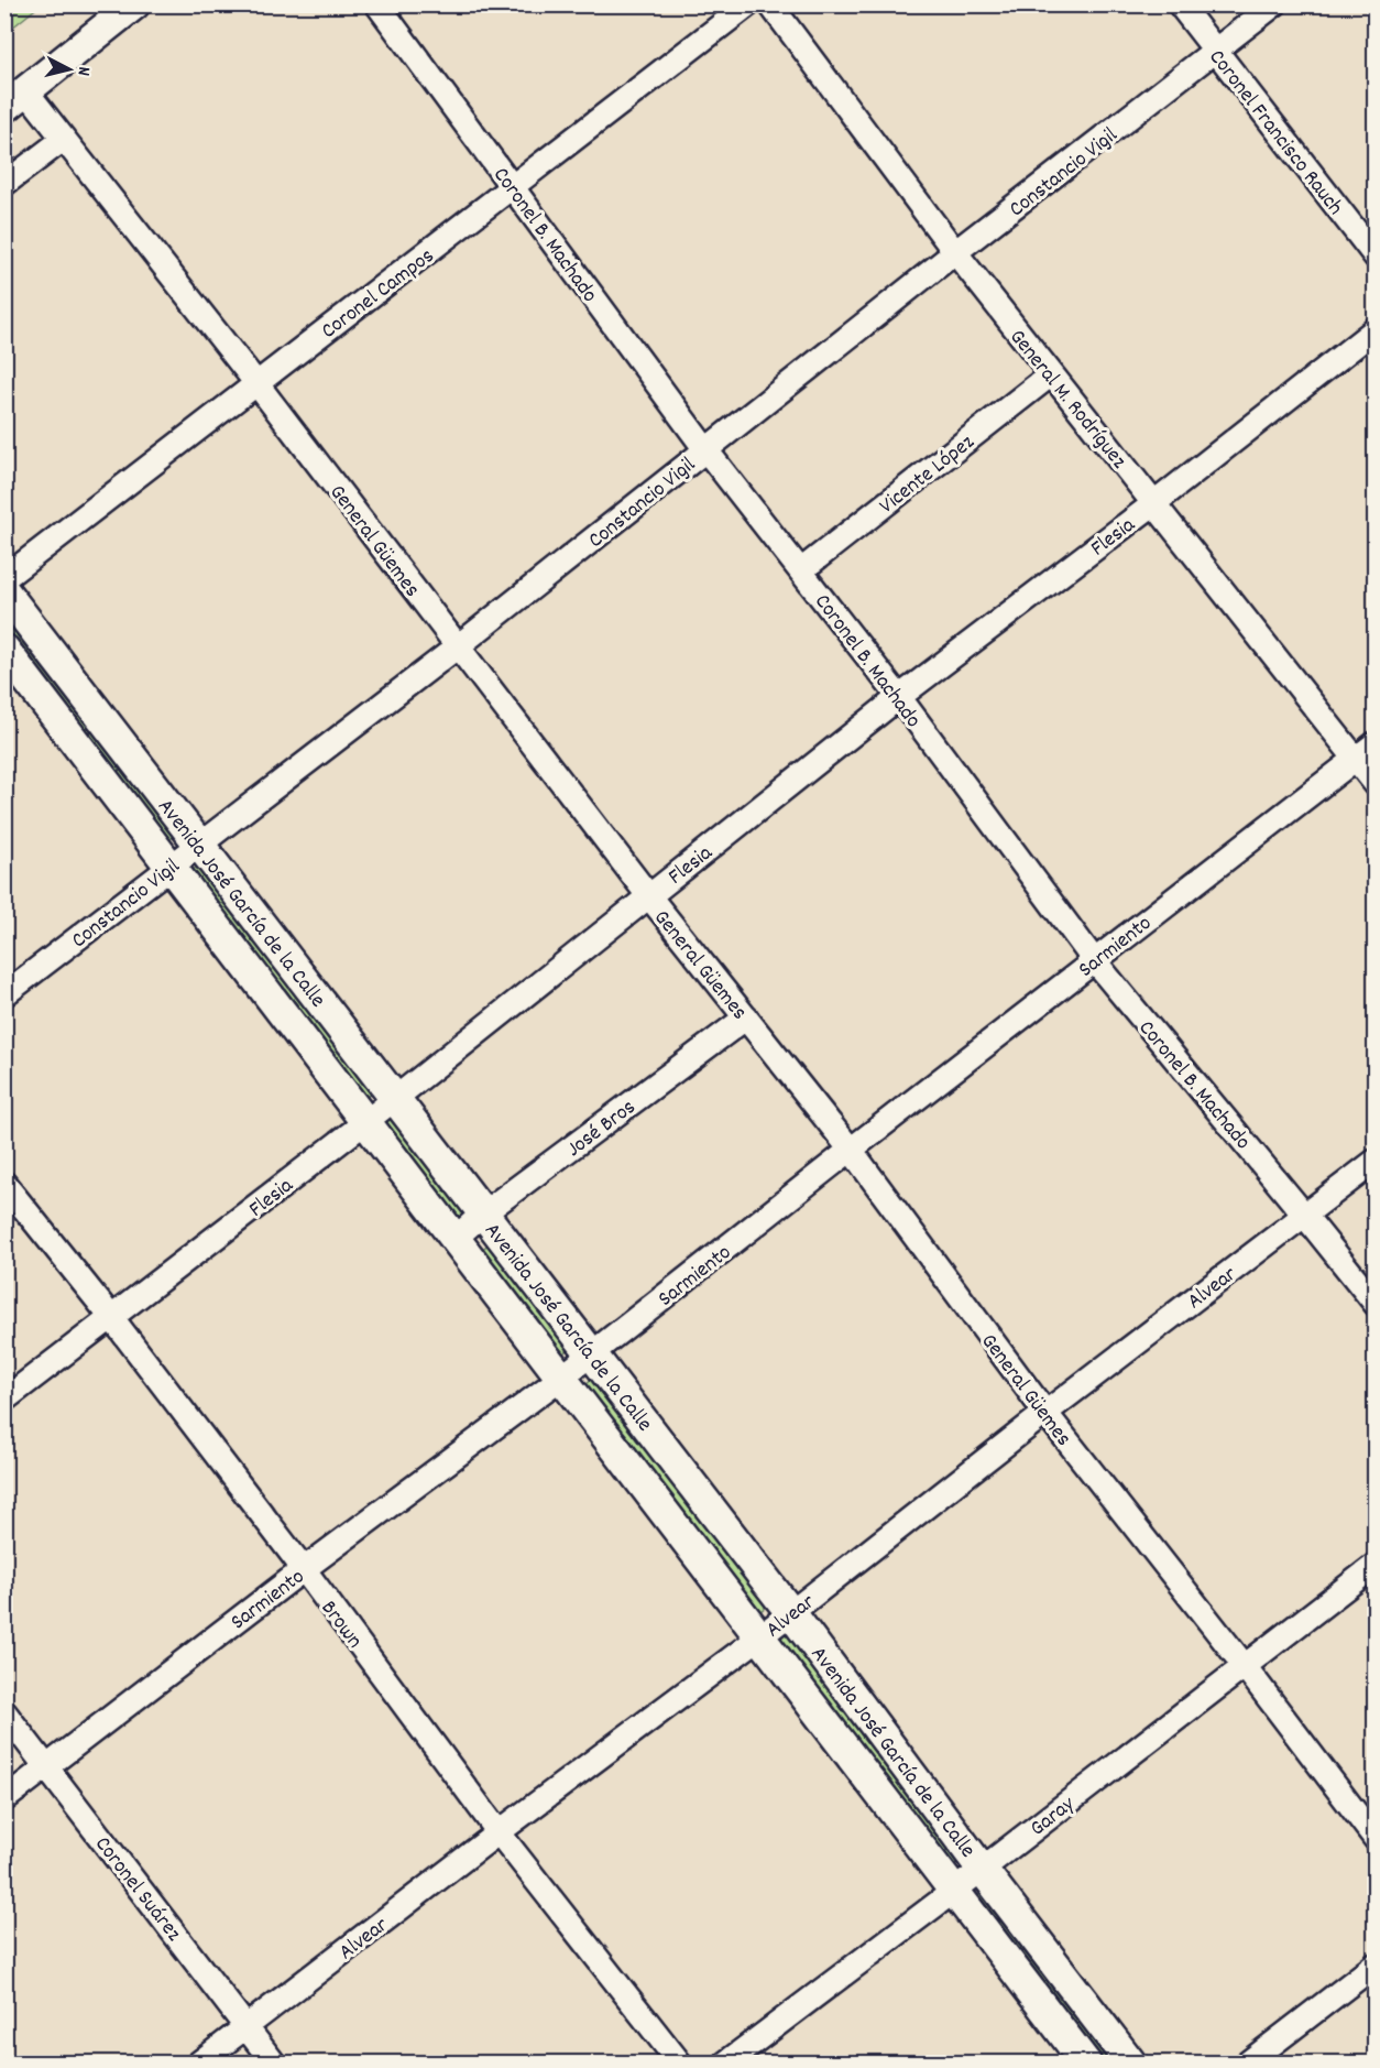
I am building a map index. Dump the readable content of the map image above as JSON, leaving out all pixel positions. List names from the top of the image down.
{
  "streets": {
    "main road": ["Avenida José García de la Calle"],
    "street": [
      "Coronel Francisco Rauch",
      "Constancio Vigil",
      "Coronel B. Machado",
      "Coronel Campos",
      "General M. Rodríguez",
      "Vicente López",
      "Flesia",
      "General Güemes",
      "Sarmiento",
      "José Bros",
      "Alvear",
      "Brown",
      "Garay",
      "Coronel Suárez"
    ]
  },
  "crossings": [
    ["Coronel Francisco Rauch", "Constancio Vigil"],
    ["Constancio Vigil", "Coronel B. Machado"],
    ["Constancio Vigil", "General M. Rodríguez"],
    ["Constancio Vigil", "General Güemes"],
    ["Constancio Vigil", "Avenida José García de la Calle"],
    ["Coronel B. Machado", "Coronel Campos"],
    ["Coronel B. Machado", "Vicente López"],
    ["Coronel B. Machado", "Flesia"],
    ["Coronel B. Machado", "Sarmiento"],
    ["Coronel B. Machado", "Alvear"],
    ["Coronel Campos", "General Güemes"],
    ["General M. Rodríguez", "Vicente López"],
    ["General M. Rodríguez", "Flesia"],
    ["General M. Rodríguez", "Sarmiento"],
    ["Flesia", "General Güemes"],
    ["Flesia", "Avenida José García de la Calle"],
    ["Flesia", "Brown"],
    ["General Güemes", "Sarmiento"],
    ["General Güemes", "José Bros"],
    ["General Güemes", "Alvear"],
    ["General Güemes", "Garay"],
    ["Avenida José García de la Calle", "Sarmiento"],
    ["Avenida José García de la Calle", "José Bros"],
    ["Avenida José García de la Calle", "Alvear"],
    ["Avenida José García de la Calle", "Garay"],
    ["Sarmiento", "Brown"],
    ["Sarmiento", "Coronel Suárez"],
    ["Alvear", "Brown"],
    ["Alvear", "Coronel Suárez"]
  ],
  "north": "right"
}
